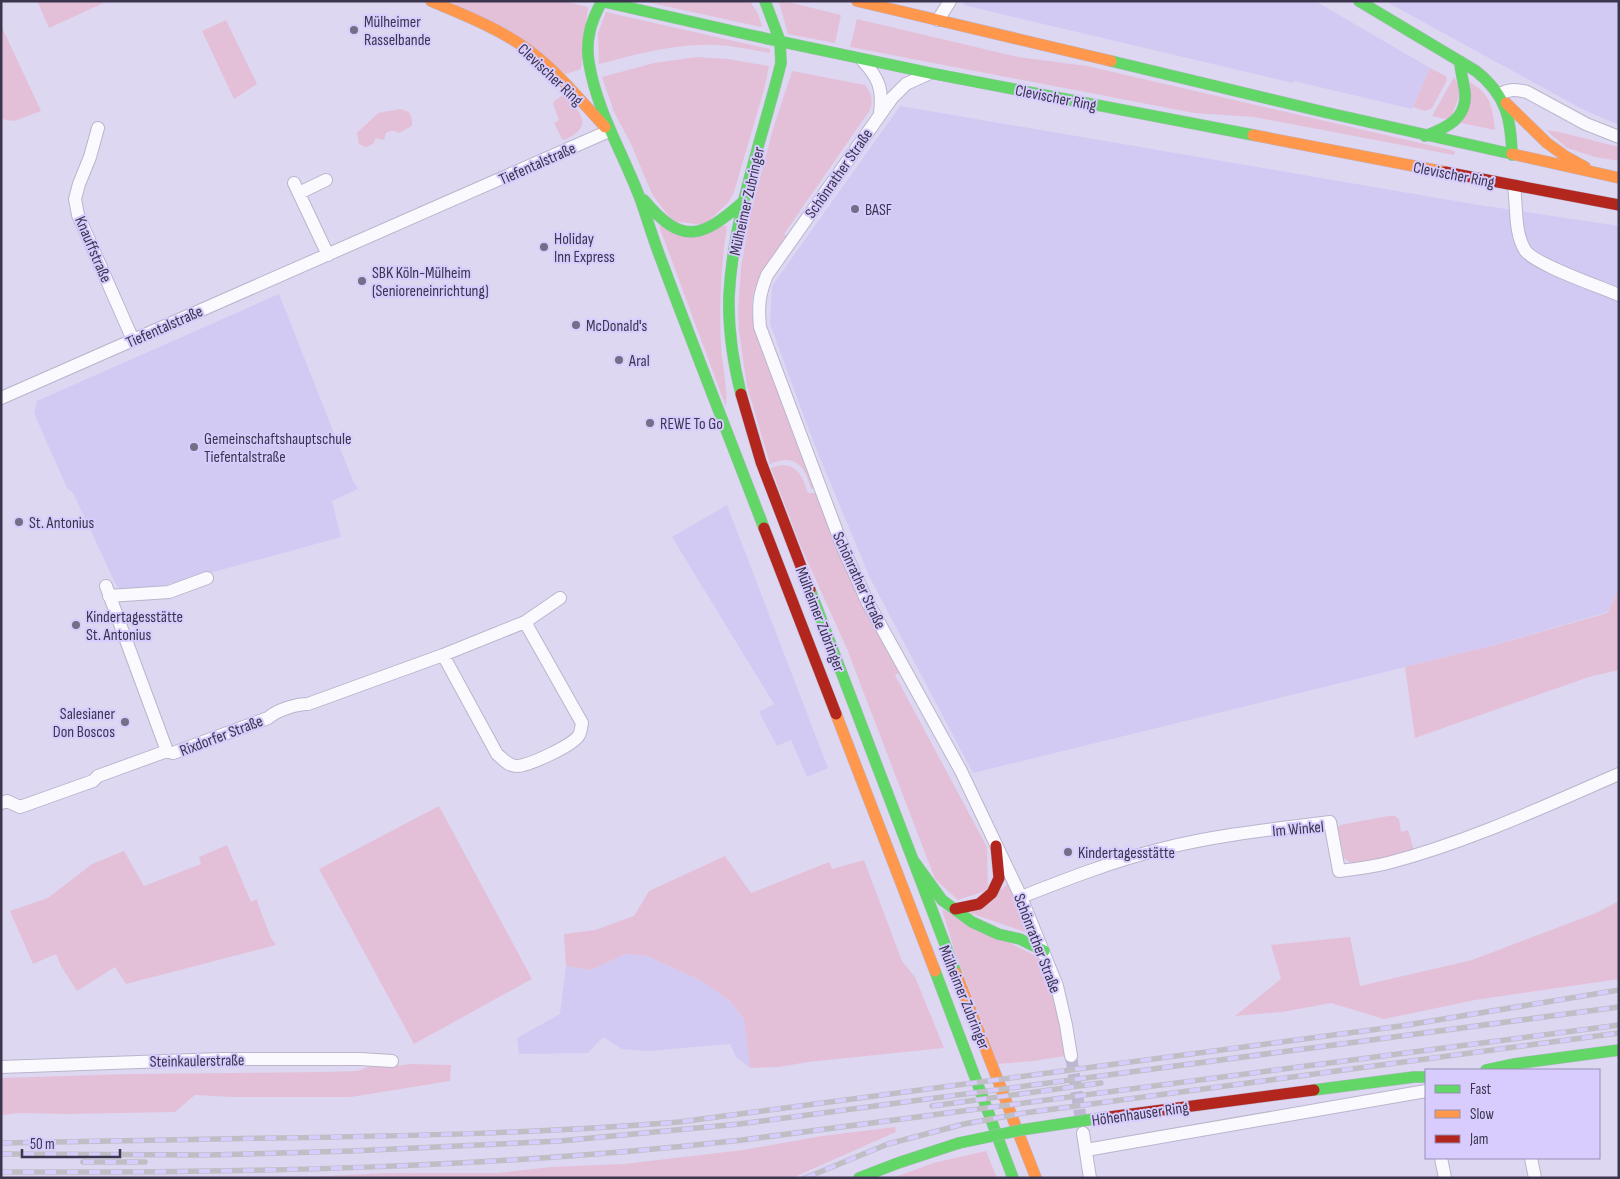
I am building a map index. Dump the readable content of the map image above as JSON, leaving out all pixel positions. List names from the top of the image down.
{
  "streets": {
    "main road": ["Clevischer Ring", "Mülheimer Zubringer", "Höhenhauser Ring"],
    "street": [
      "Tiefentalstraße",
      "Schönrather Straße",
      "Knauffstraße",
      "Rixdorfer Straße",
      "Im Winkel",
      "Steinkaulerstraße"
    ]
  },
  "crossings": [
    ["Clevischer Ring", "Tiefentalstraße"],
    ["Clevischer Ring", "Schönrather Straße"],
    ["Clevischer Ring", "Mülheimer Zubringer"],
    ["Tiefentalstraße", "Mülheimer Zubringer"],
    ["Tiefentalstraße", "Knauffstraße"],
    ["Schönrather Straße", "Im Winkel"]
  ],
  "places": [
    "Mülheimer Rasselbande",
    "BASF",
    "Holiday Inn Express",
    "SBK Köln-Mülheim (Senioreneinrichtung)",
    "McDonald's",
    "Aral",
    "REWE To Go",
    "Gemeinschaftshauptschule Tiefentalstraße",
    "St. Antonius",
    "Kindertagesstätte St. Antonius",
    "Salesianer Don Boscos",
    "Kindertagesstätte"
  ],
  "legend": ["Fast", "Slow", "Jam"],
  "scale_bar": "50 m"
}
